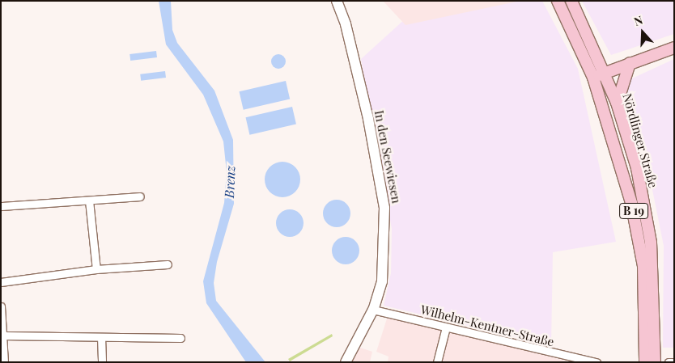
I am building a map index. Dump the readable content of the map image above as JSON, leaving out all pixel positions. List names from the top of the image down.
{
  "streets": {
    "main road": ["Nördlinger Straße", "B 19"],
    "street": ["In den Seewiesen", "Wilhelm-Kentner-Straße"]
  },
  "crossings": [
    ["Nördlinger Straße", "B 19"],
    ["In den Seewiesen", "Wilhelm-Kentner-Straße"]
  ],
  "water": ["Brenz"],
  "north": "top"
}
